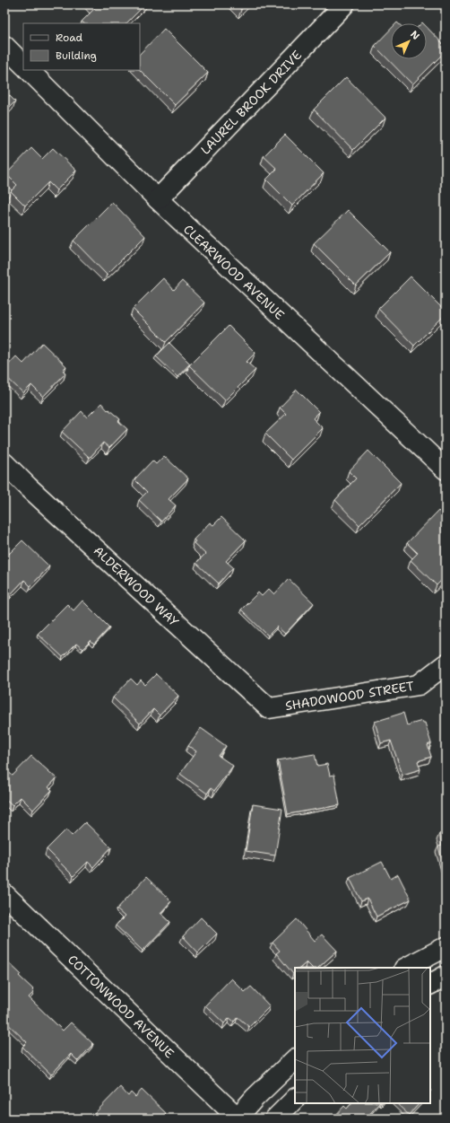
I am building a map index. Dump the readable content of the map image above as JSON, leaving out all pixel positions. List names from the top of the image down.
{
  "streets": {
    "street": [
      "LAUREL BROOK DRIVE",
      "CLEARWOOD AVENUE",
      "ALDERWOOD WAY",
      "SHADOWOOD STREET",
      "COTTONWOOD AVENUE"
    ]
  },
  "crossings": [
    ["LAUREL BROOK DRIVE", "CLEARWOOD AVENUE"],
    ["ALDERWOOD WAY", "SHADOWOOD STREET"]
  ],
  "legend": ["Road", "Building"],
  "north": "top right"
}
